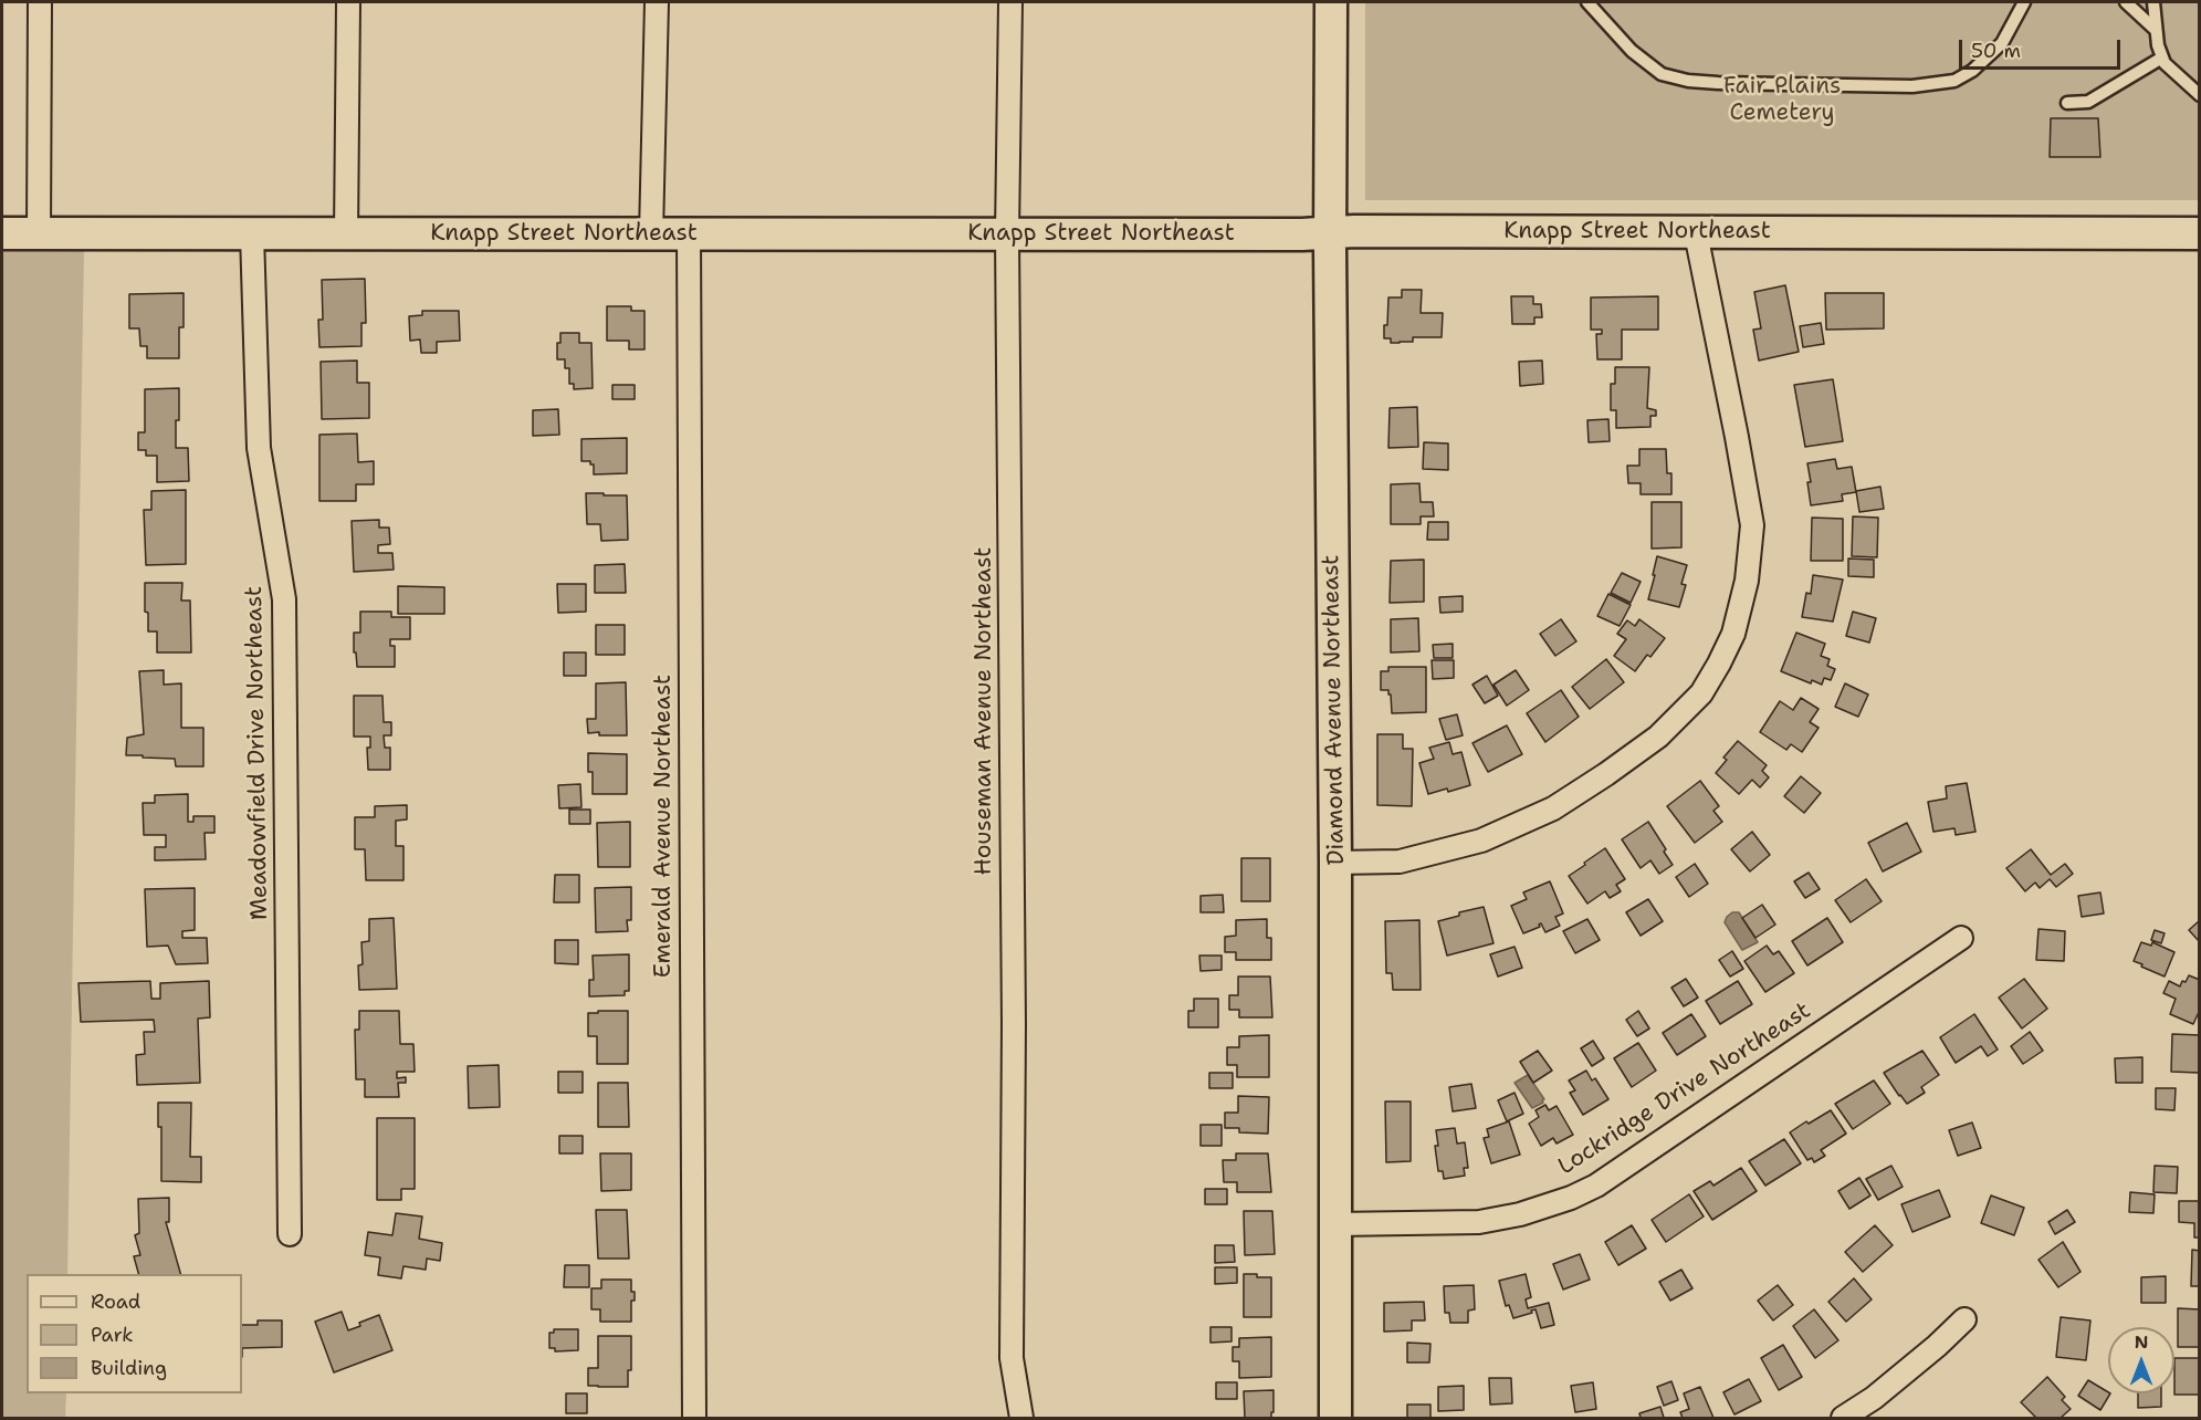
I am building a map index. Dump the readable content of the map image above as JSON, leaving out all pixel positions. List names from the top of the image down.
{
  "streets": {
    "main road": ["Knapp Street Northeast", "Diamond Avenue Northeast"],
    "street": [
      "Houseman Avenue Northeast",
      "Meadowfield Drive Northeast",
      "Emerald Avenue Northeast",
      "Lockridge Drive Northeast"
    ]
  },
  "crossings": [
    ["Knapp Street Northeast", "Diamond Avenue Northeast"],
    ["Knapp Street Northeast", "Houseman Avenue Northeast"],
    ["Knapp Street Northeast", "Meadowfield Drive Northeast"],
    ["Knapp Street Northeast", "Emerald Avenue Northeast"],
    ["Diamond Avenue Northeast", "Lockridge Drive Northeast"]
  ],
  "parks": ["Fair Plains Cemetery"],
  "legend": ["Road", "Park", "Building"],
  "scale_bar": "50 m",
  "north": "top"
}
